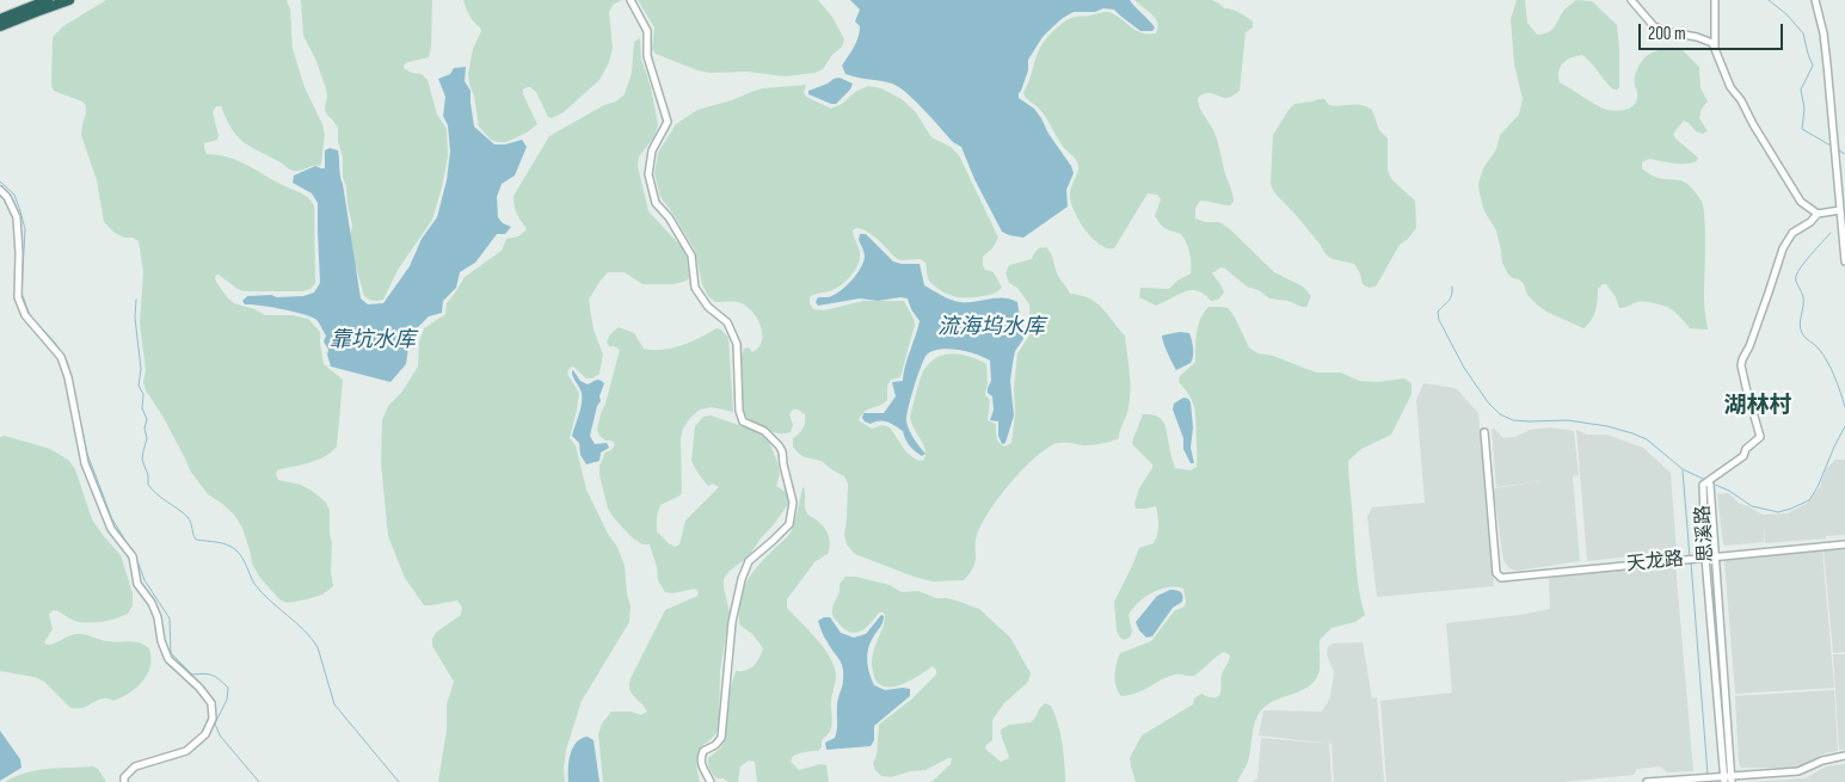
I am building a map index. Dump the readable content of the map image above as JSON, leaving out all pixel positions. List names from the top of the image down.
{
  "streets": {
    "street": ["思溪路", "天龙路"]
  },
  "crossings": [
    ["思溪路", "天龙路"]
  ],
  "districts": ["湖林村"],
  "water": ["流海坞水库", "靠坑水库"],
  "scale_bar": "200 m"
}
